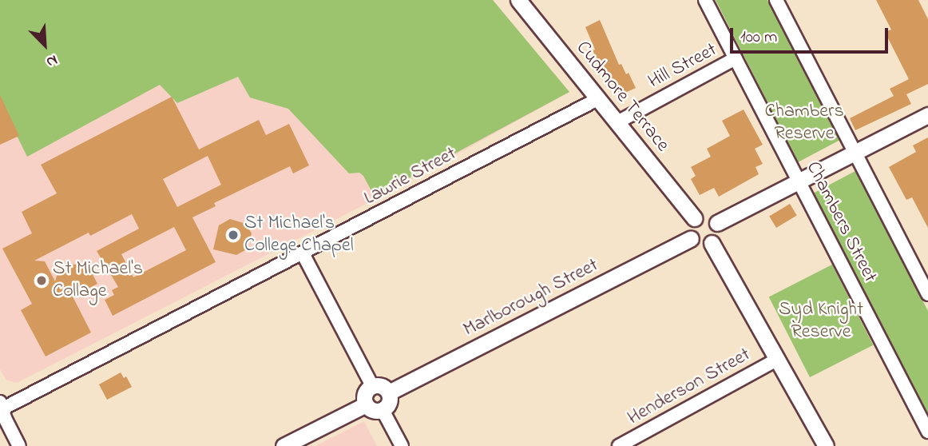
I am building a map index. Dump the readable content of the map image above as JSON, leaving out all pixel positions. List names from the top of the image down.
{
  "streets": {
    "street": [
      "Hill Street",
      "Cudmore Terrace",
      "Lawrie Street",
      "Chambers Street",
      "Marlborough Street",
      "Henderson Street"
    ]
  },
  "crossings": [
    ["Hill Street", "Cudmore Terrace"],
    ["Hill Street", "Chambers Street"],
    ["Cudmore Terrace", "Lawrie Street"],
    ["Cudmore Terrace", "Marlborough Street"]
  ],
  "parks": ["Chambers Reserve", "Syd Knight Reserve"],
  "places": ["St Michael's College Chapel", "St Michael's Collage"],
  "scale_bar": "100 m",
  "north": "bottom right"
}
